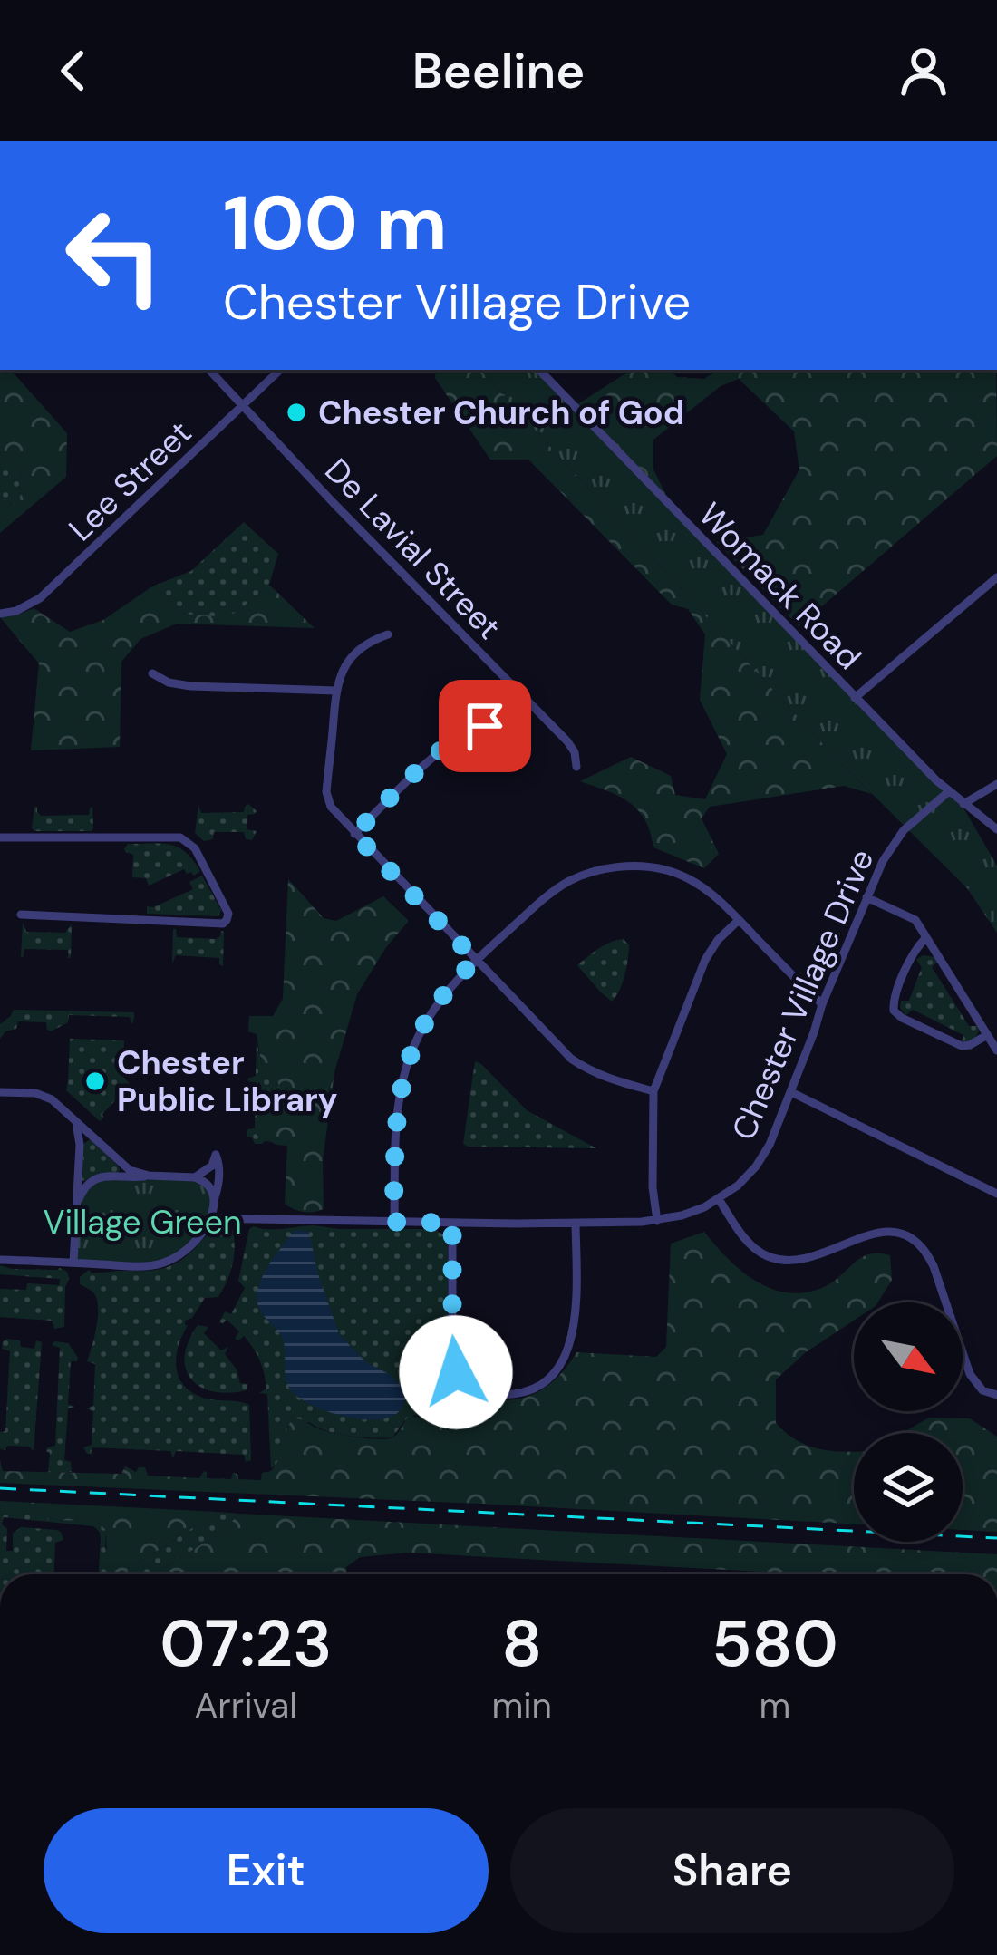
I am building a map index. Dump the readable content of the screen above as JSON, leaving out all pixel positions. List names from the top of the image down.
{
  "streets": {
    "street": [
      "Lee Street",
      "De Lavial Street",
      "Womack Road",
      "Chester Village Drive"
    ]
  },
  "crossings": [
    ["Lee Street", "De Lavial Street"],
    ["Womack Road", "Chester Village Drive"]
  ],
  "parks": ["Village Green"],
  "places": ["Chester Church of God", "Chester Public Library"],
  "north": "bottom right",
  "page": {
    "header": "Beeline",
    "turn": ["100 m", "Chester Village Drive"],
    "eta": [
      "07:23",
      "Arrival",
      "8",
      "min",
      "580",
      "m"
    ],
    "buttons": ["Exit", "Share"]
  }
}
